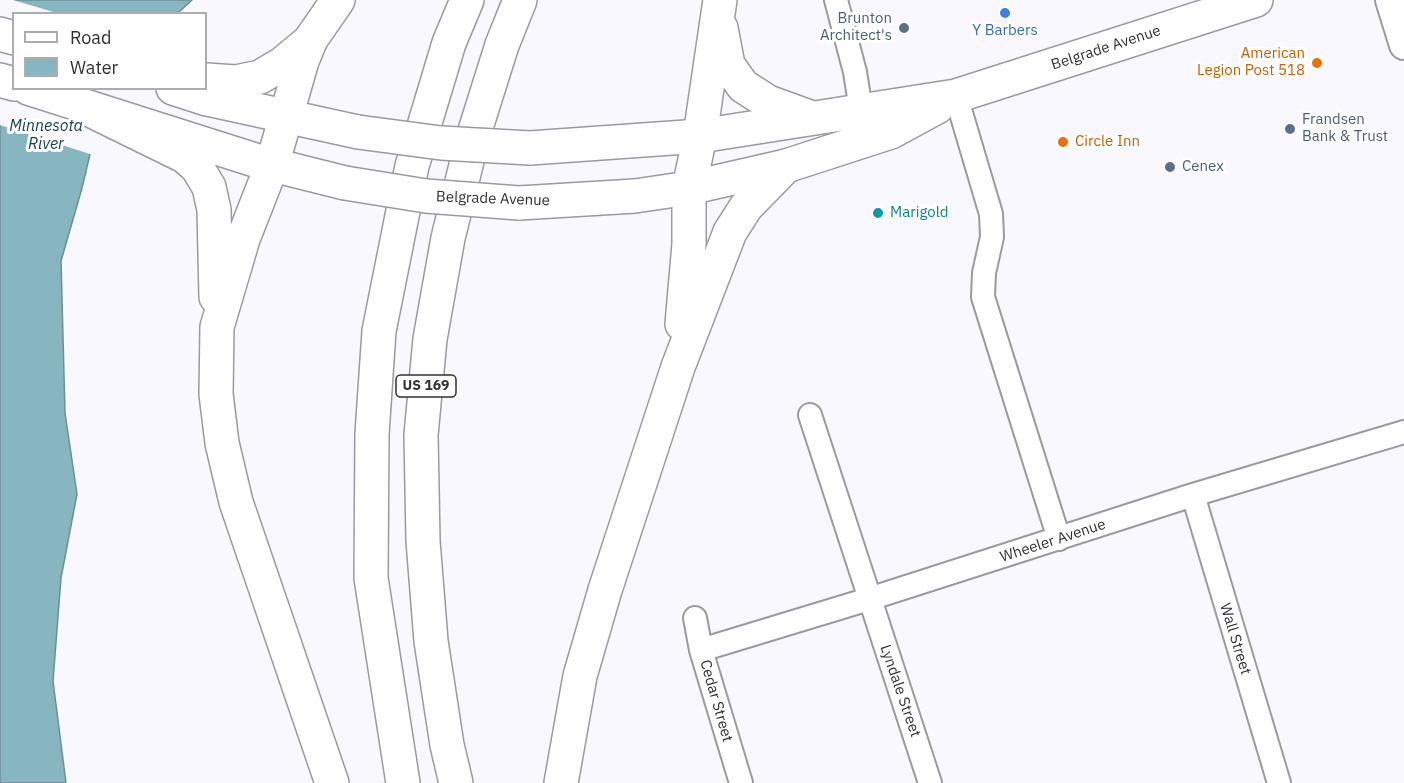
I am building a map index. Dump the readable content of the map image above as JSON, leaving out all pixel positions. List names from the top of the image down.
{
  "streets": {
    "main road": ["Belgrade Avenue", "US 169"],
    "street": [
      "Wheeler Avenue",
      "Wall Street",
      "Lyndale Street",
      "Cedar Street"
    ]
  },
  "crossings": [
    ["Wheeler Avenue", "Wall Street"],
    ["Wheeler Avenue", "Lyndale Street"],
    ["Wheeler Avenue", "Cedar Street"]
  ],
  "water": ["Minnesota River"],
  "places": [
    "Y Barbers",
    "Brunton Architect's",
    "American Legion Post 518",
    "Frandsen Bank & Trust",
    "Circle Inn",
    "Cenex",
    "Marigold"
  ],
  "legend": ["Road", "Water"]
}
